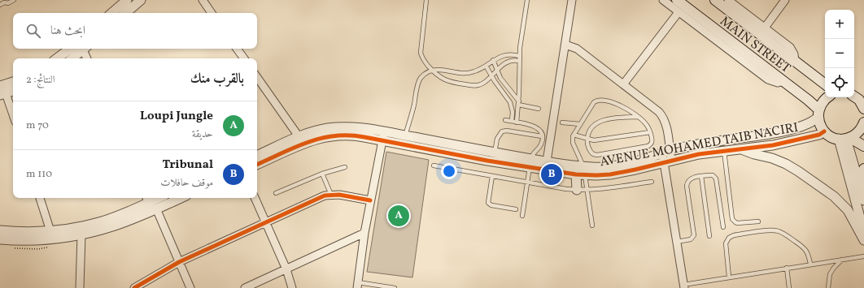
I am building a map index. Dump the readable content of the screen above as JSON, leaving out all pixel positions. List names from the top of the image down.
{
  "streets": {
    "main road": ["MAIN STREET"],
    "street": ["AVENUE MOHAMED TAIB NACIRI"]
  },
  "crossings": [
    ["MAIN STREET", "AVENUE MOHAMED TAIB NACIRI"]
  ],
  "page": {
    "map_buttons": ["+", "−"],
    "search": "ابحث هنا",
    "heading": ["بالقرب منك", "النتائج: 2"],
    "list": [
      {
        "mark": "A",
        "name": "Loupi Jungle",
        "note": "حديقة",
        "value": "70 m"
      },
      {
        "mark": "B",
        "name": "Tribunal",
        "note": "موقف حافلات",
        "value": "110 m"
      }
    ],
    "pins": ["B", "A"]
  }
}
